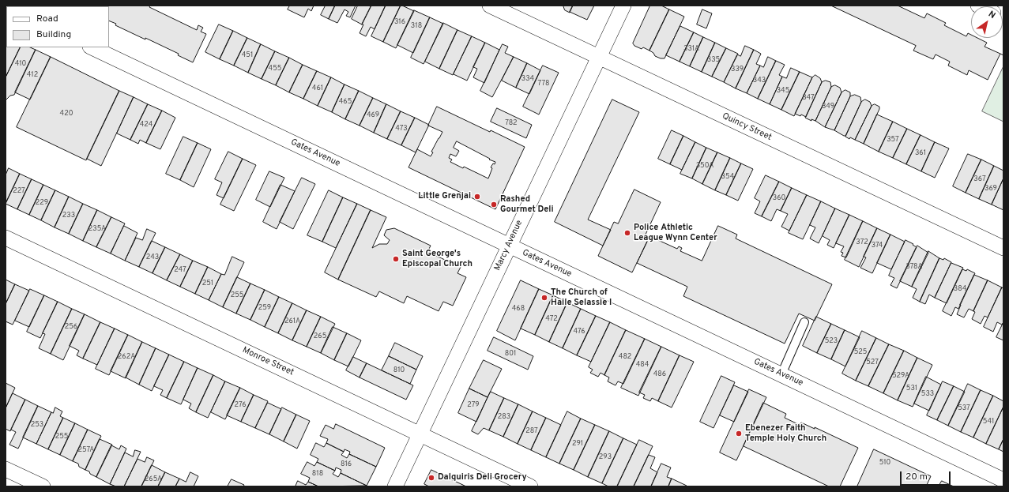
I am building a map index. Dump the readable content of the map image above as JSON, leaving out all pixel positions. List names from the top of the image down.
{
  "streets": {
    "street": [
      "Quincy Street",
      "Gates Avenue",
      "Marcy Avenue",
      "Monroe Street"
    ]
  },
  "crossings": [
    ["Quincy Street", "Marcy Avenue"],
    ["Gates Avenue", "Marcy Avenue"],
    ["Marcy Avenue", "Monroe Street"]
  ],
  "places": [
    "Little Grenjai",
    "Rashed Gourmet Deli",
    "Police Athletic League Wynn Center",
    "Saint George's Episcopal Church",
    "The Church of Haile Selassie I",
    "Ebenezer Faith Temple Holy Church",
    "Dalquiris Deli Grocery"
  ],
  "house_numbers": [
    "316",
    "318",
    "331A",
    "451",
    "335",
    "410",
    "455",
    "339",
    "412",
    "334",
    "343",
    "778",
    "461",
    "345",
    "347",
    "465",
    "349",
    "420",
    "469",
    "782",
    "424",
    "473",
    "357",
    "361",
    "350A",
    "354",
    "367",
    "369",
    "227",
    "360",
    "229",
    "233",
    "235A",
    "372",
    "374",
    "243",
    "378A",
    "247",
    "251",
    "384",
    "255",
    "259",
    "468",
    "472",
    "261A",
    "256",
    "476",
    "265",
    "523",
    "525",
    "801",
    "262A",
    "482",
    "527",
    "484",
    "810",
    "486",
    "529A",
    "531",
    "533",
    "276",
    "279",
    "537",
    "283",
    "541",
    "253",
    "287",
    "255",
    "291",
    "257A",
    "293",
    "510",
    "816",
    "818",
    "265A"
  ],
  "legend": ["Road", "Building"],
  "scale_bar": "20 m",
  "north": "top right"
}
